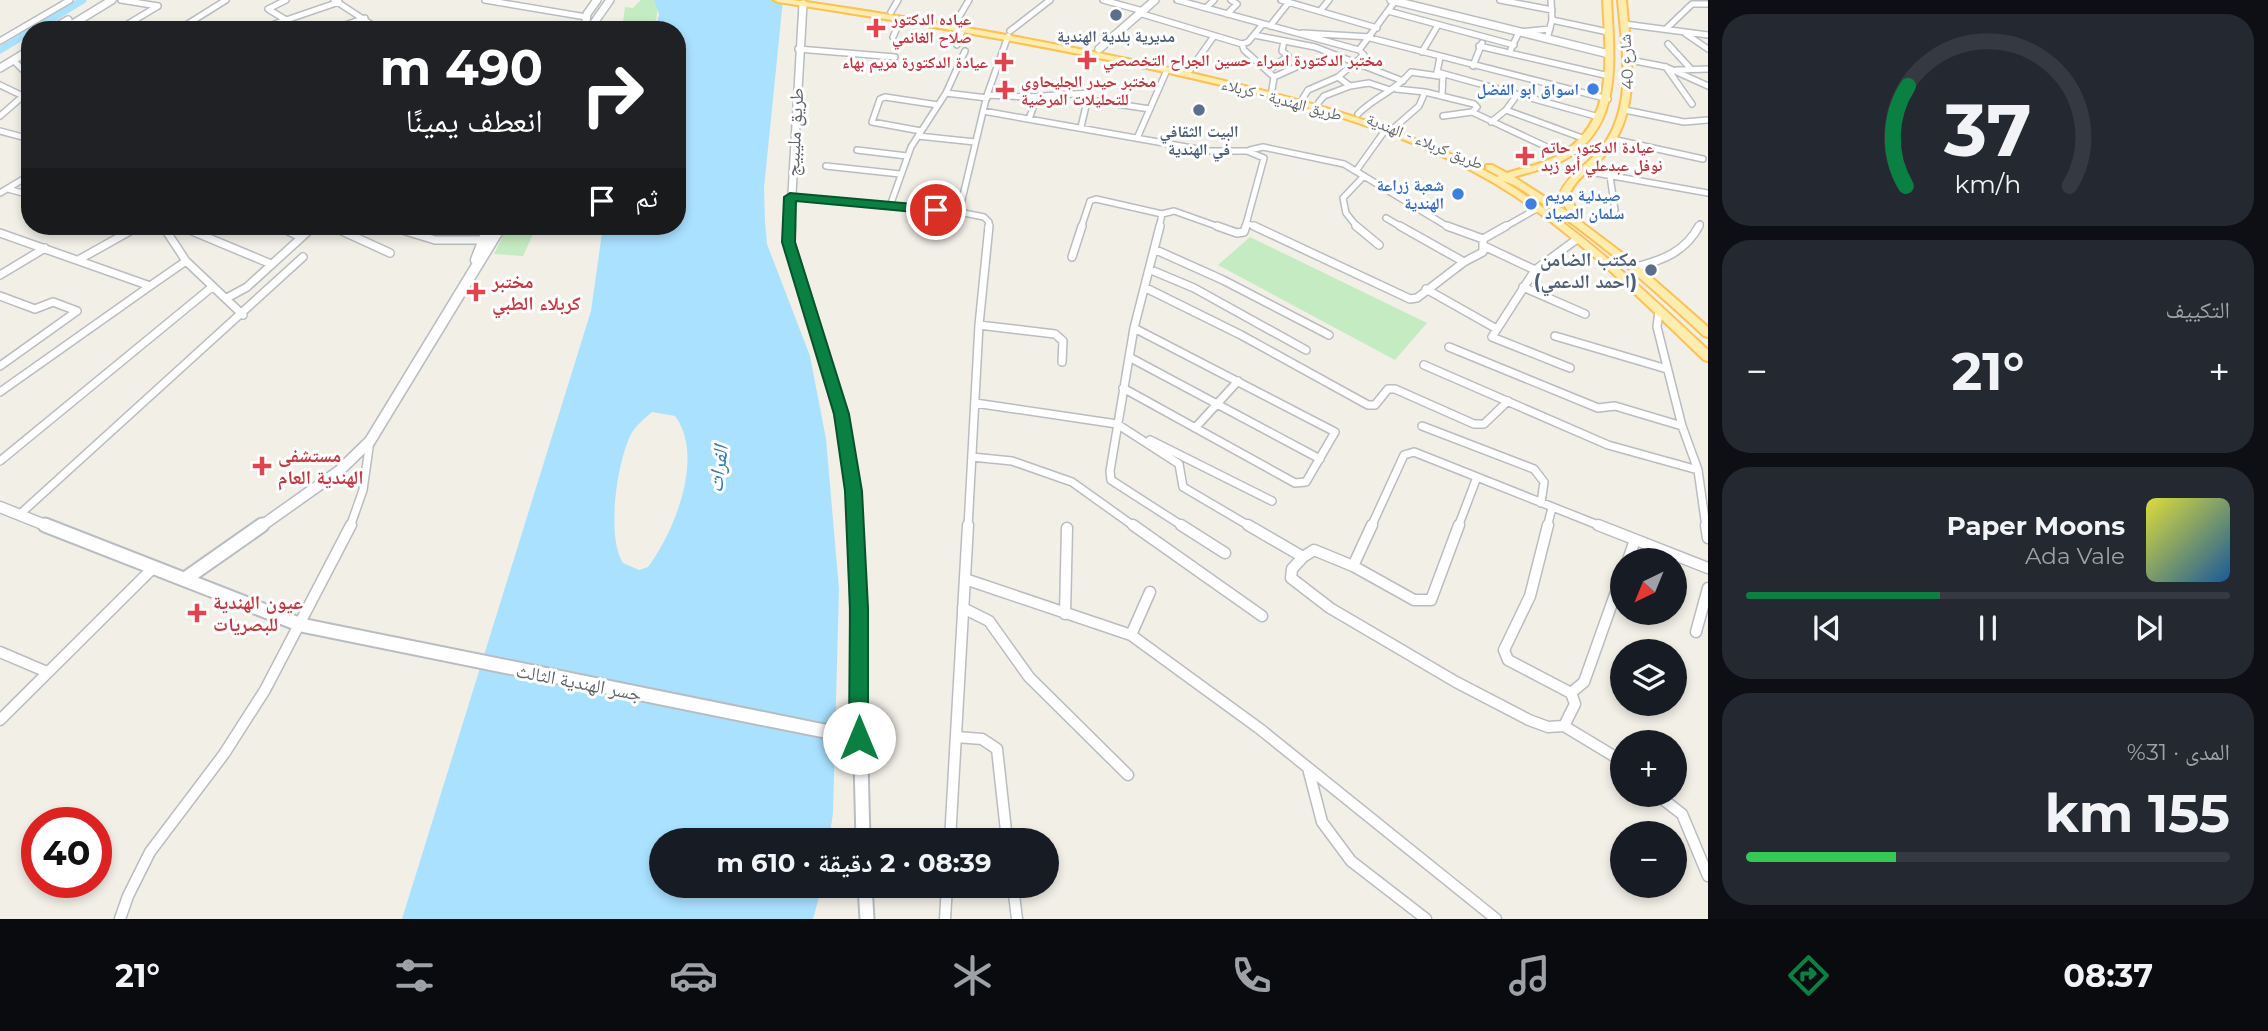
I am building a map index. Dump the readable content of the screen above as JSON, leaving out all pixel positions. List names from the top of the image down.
{
  "streets": {
    "main road": ["شارع 40", "طريق الهندية - كربلاء", "طريق كربلاء - الهندية"],
    "street": ["طريق مليبيج", "جسر الهندية الثالث"]
  },
  "crossings": [
    ["شارع 40", "طريق الهندية - كربلاء"],
    ["شارع 40", "طريق كربلاء - الهندية"],
    ["طريق الهندية - كربلاء", "طريق مليبيج"],
    ["طريق الهندية - كربلاء", "طريق كربلاء - الهندية"],
    ["طريق مليبيج", "جسر الهندية الثالث"]
  ],
  "water": ["الفرات"],
  "places": {
    "other": [
      "مديرية بلدية الهندية",
      "اسواق ابو الفضل",
      "البيت الثقافي في الهندية",
      "شعبة زراعة الهندية",
      "صيدلية مريم سلمان الصياد",
      "مكتب الضامن (احمد الدعمي)"
    ],
    "health": [
      "عياده الدكتور صلاح الغانمي",
      "مختبر الدكتورة اسراء حسين الجراح التخصصي",
      "عيادة الدكتورة مريم بهاء",
      "مختبر حيدر الجليحاوي للتحليلات المرضية",
      "عيادة الدكتور حاتم نوفل عبدعلي أبو زبد",
      "مختبر كربلاء الطبي",
      "مستشفى الهندية العام",
      "عيون الهندية للبصريات"
    ]
  },
  "north": "bottom left",
  "page": {
    "turn": ["490 m", "انعطف يمينًا"],
    "then": "ثم",
    "tile": [
      "التكييف",
      ["المدى · 31%", "155 km"]
    ],
    "heat": ["−", "21°", "+"],
    "song": ["Paper Moons", "Ada Vale"],
    "map_buttons": ["+", "−"],
    "limit": "40",
    "trip": "08:39 · 2 دقيقة · 610 m",
    "tabs": ["08:37", "21°"],
    "gauge": ["37", "km/h"]
  }
}
